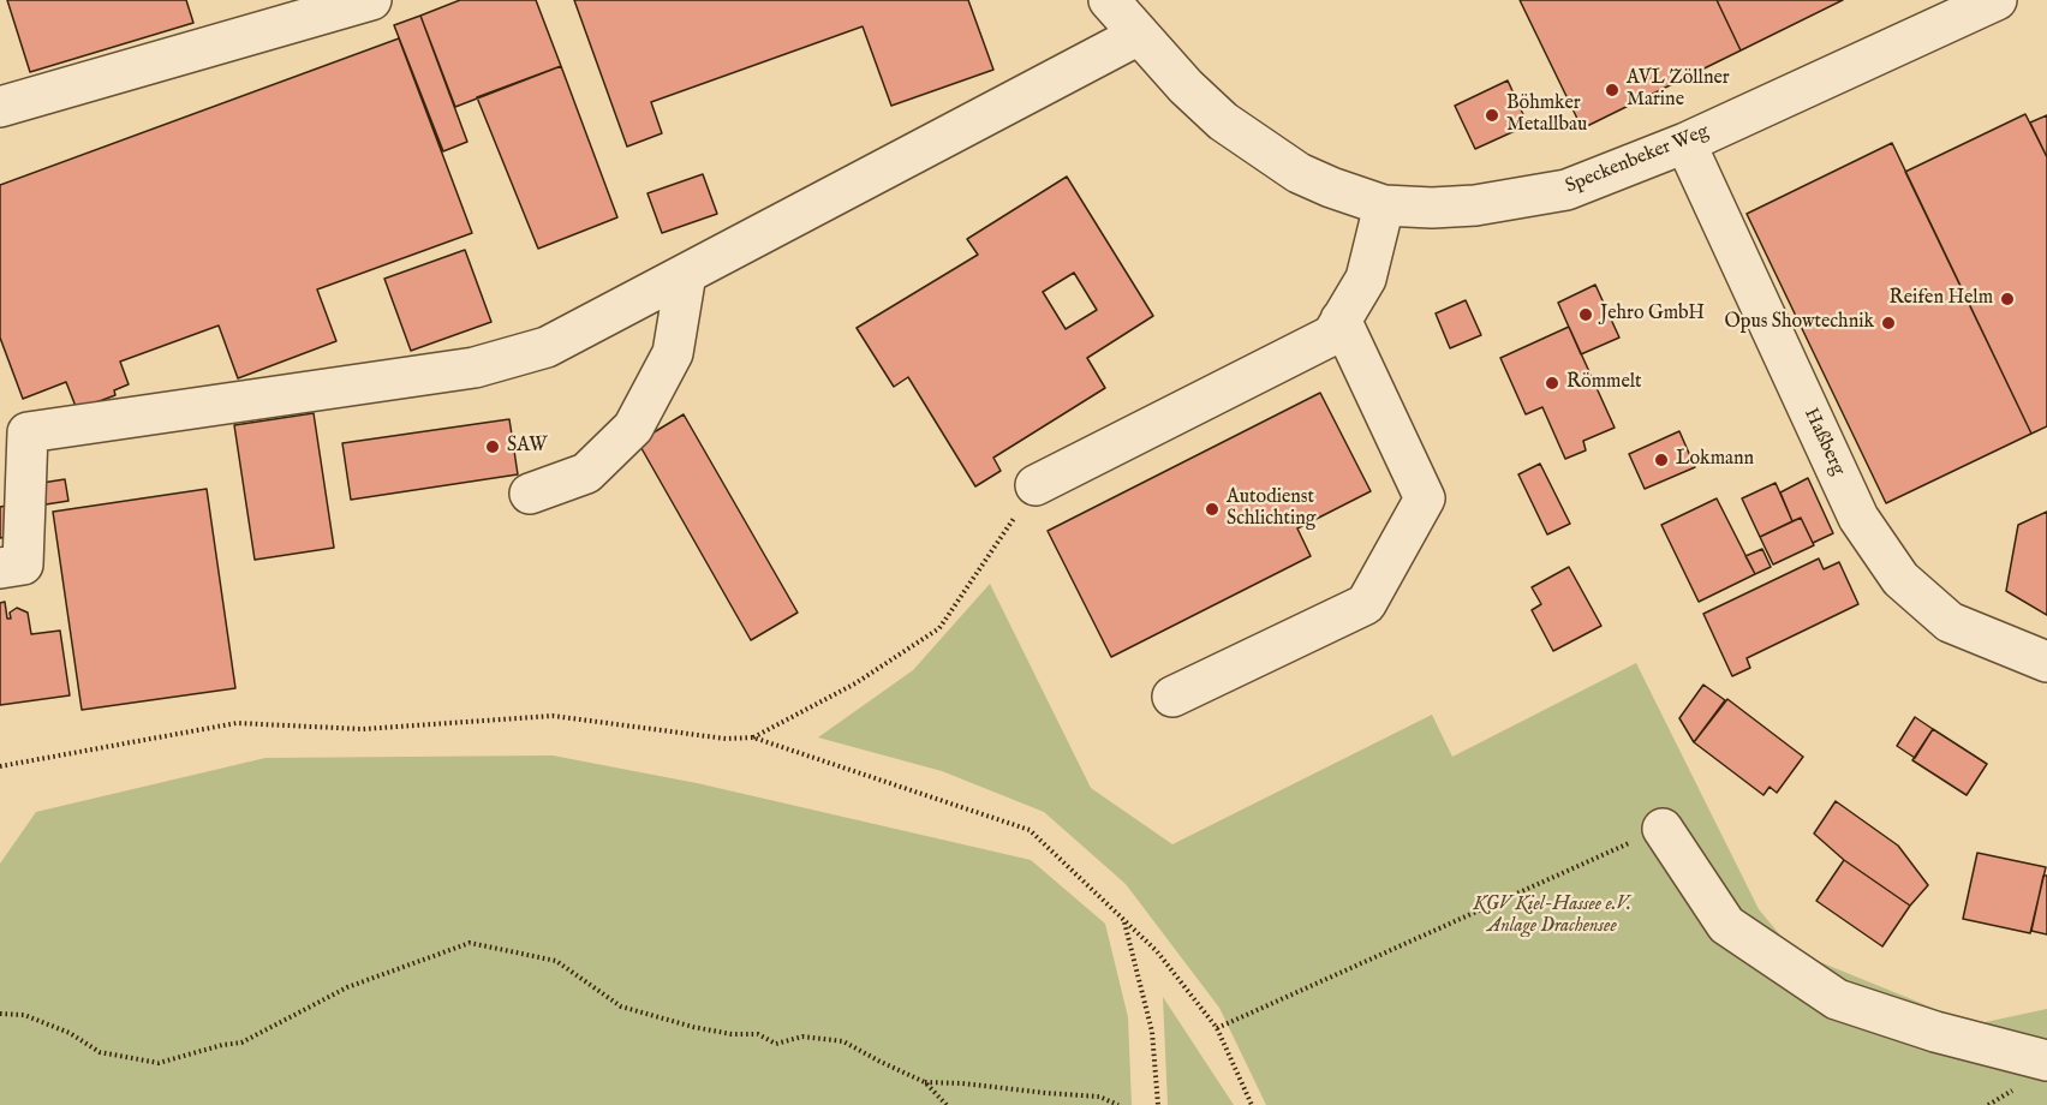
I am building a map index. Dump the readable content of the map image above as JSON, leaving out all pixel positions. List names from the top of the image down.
{
  "streets": {
    "street": ["Speckenbeker Weg", "Haßberg"]
  },
  "crossings": [
    ["Speckenbeker Weg", "Haßberg"]
  ],
  "parks": ["KGV Kiel-Hassee e.V. Anlage Drachensee"],
  "places": [
    "AVL Zöllner Marine",
    "Böhmker Metallbau",
    "Reifen Helm",
    "Jehro GmbH",
    "Opus Showtechnik",
    "Römmelt",
    "SAW",
    "Lokmann",
    "Autodienst Schlichting"
  ]
}
